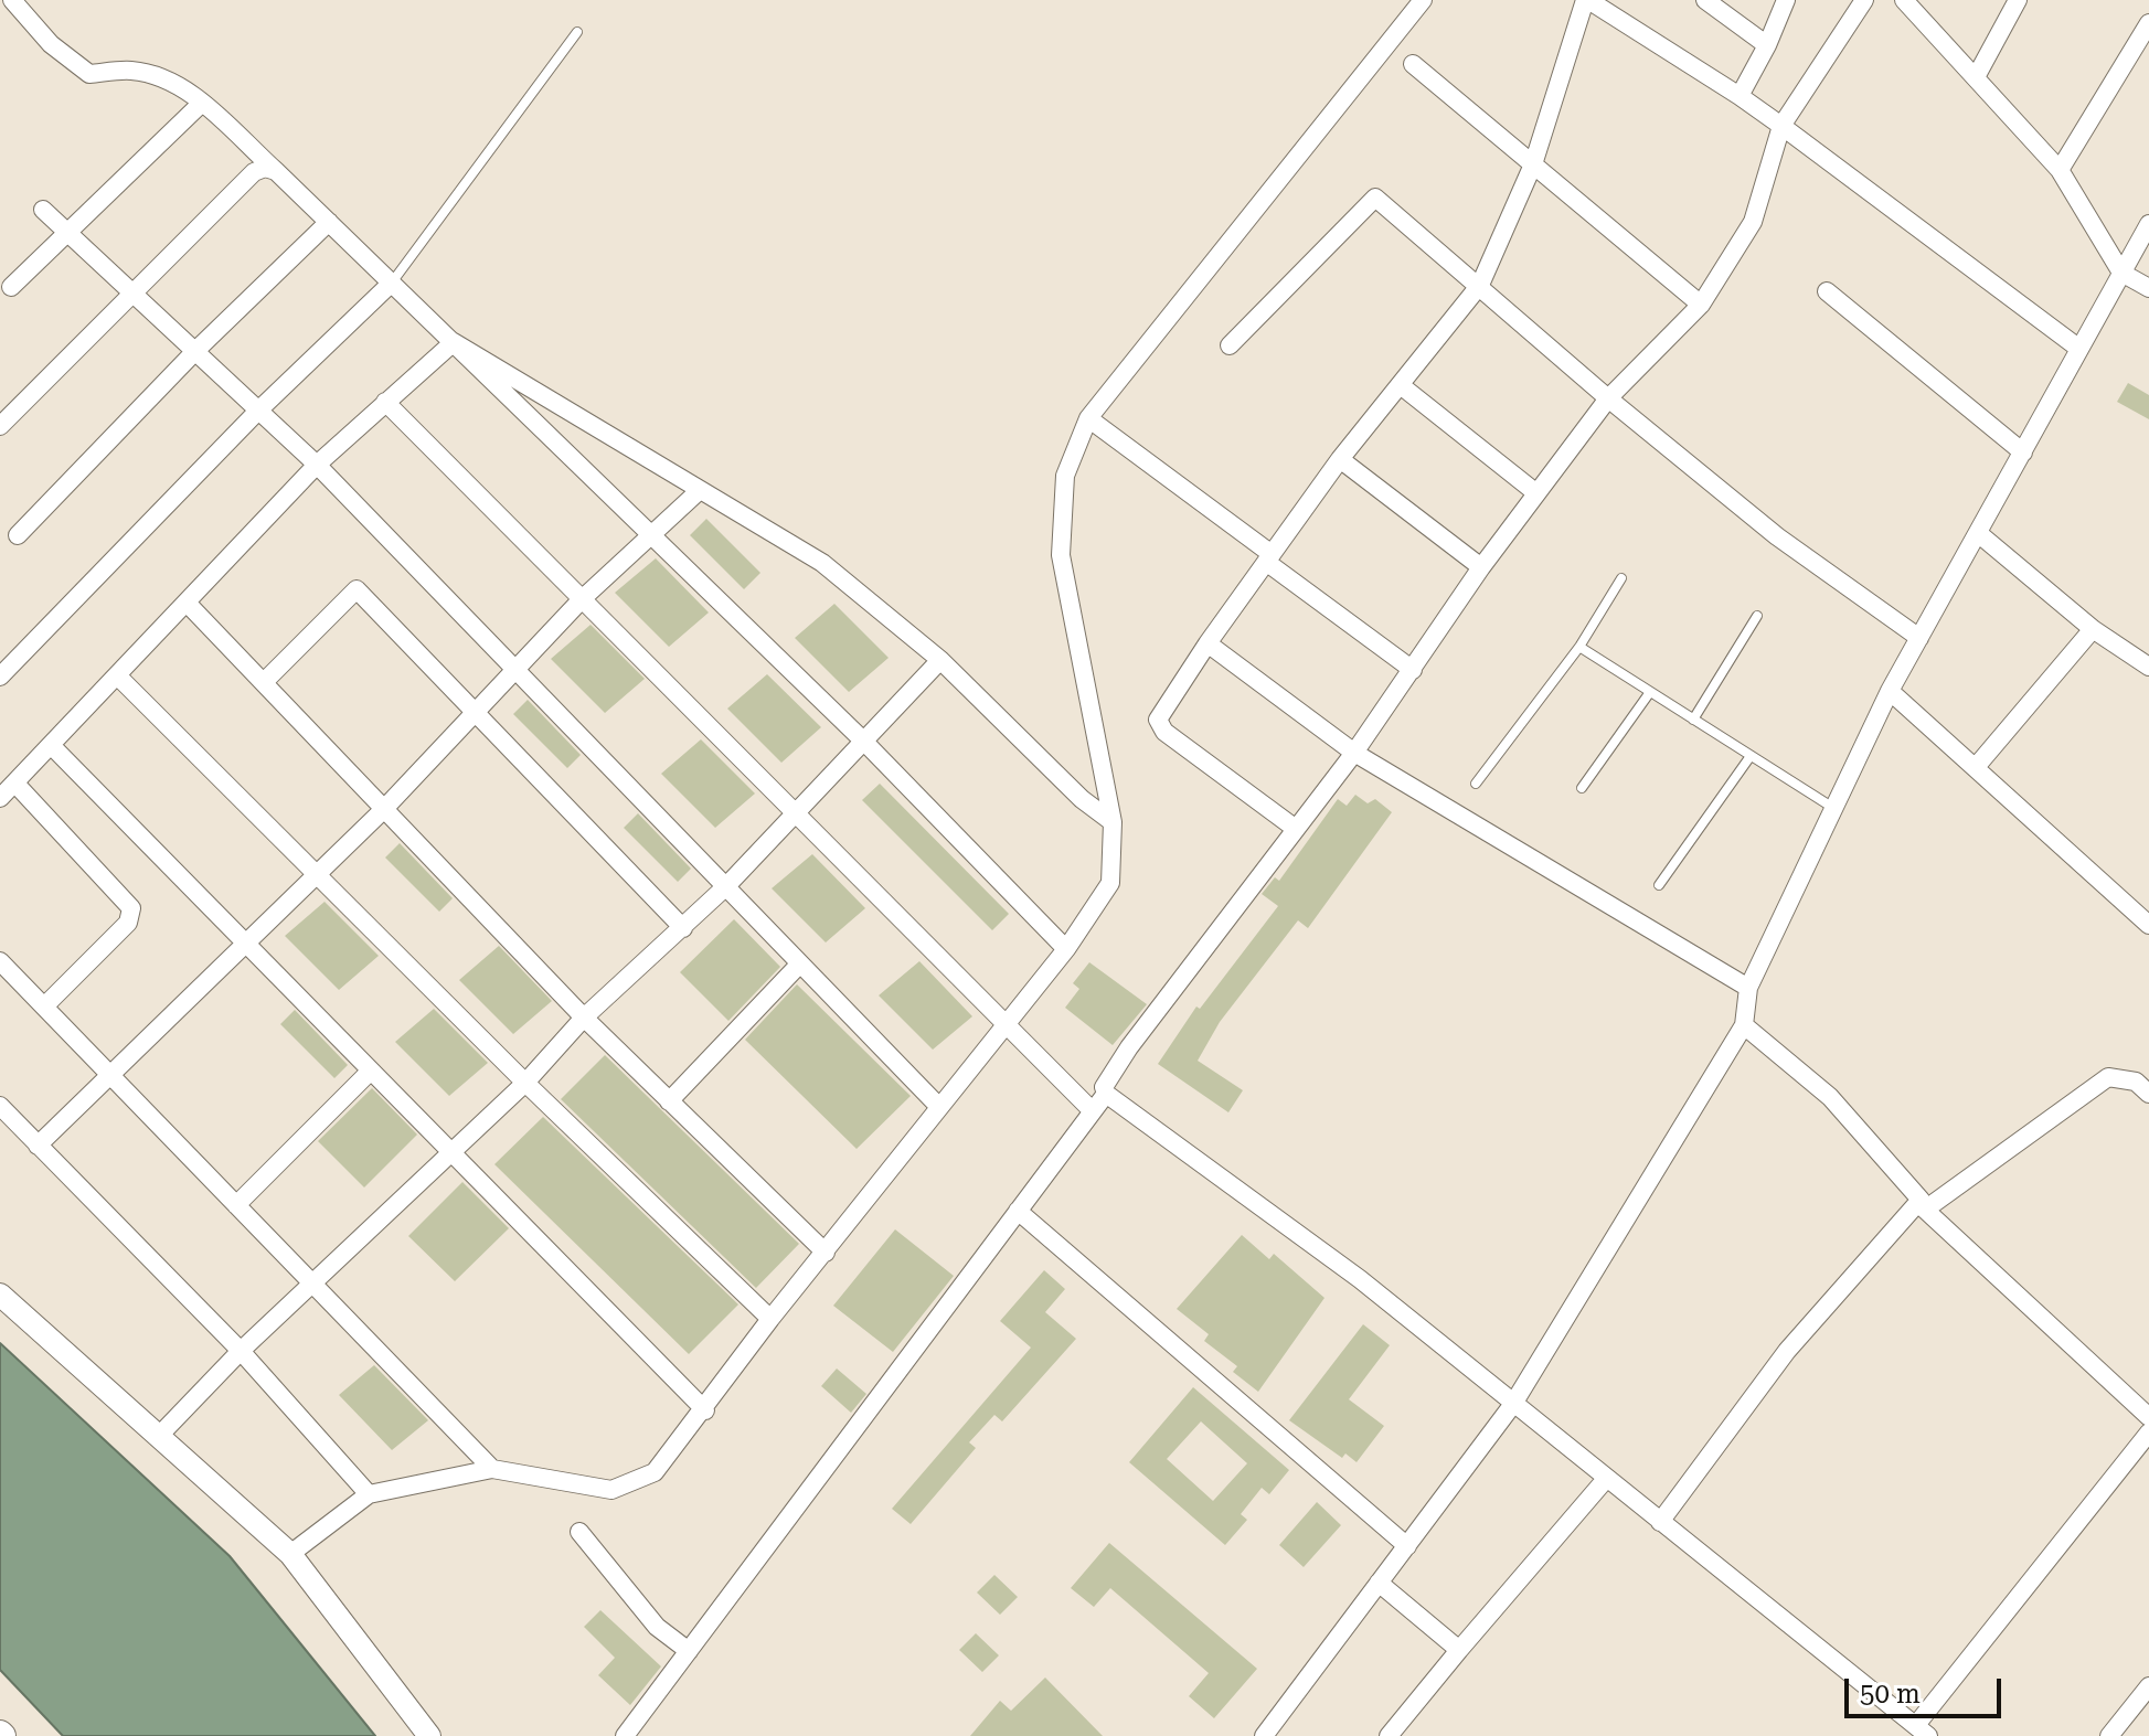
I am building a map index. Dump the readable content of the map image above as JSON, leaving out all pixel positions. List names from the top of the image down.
{
  "scale_bar": "50 m"
}
